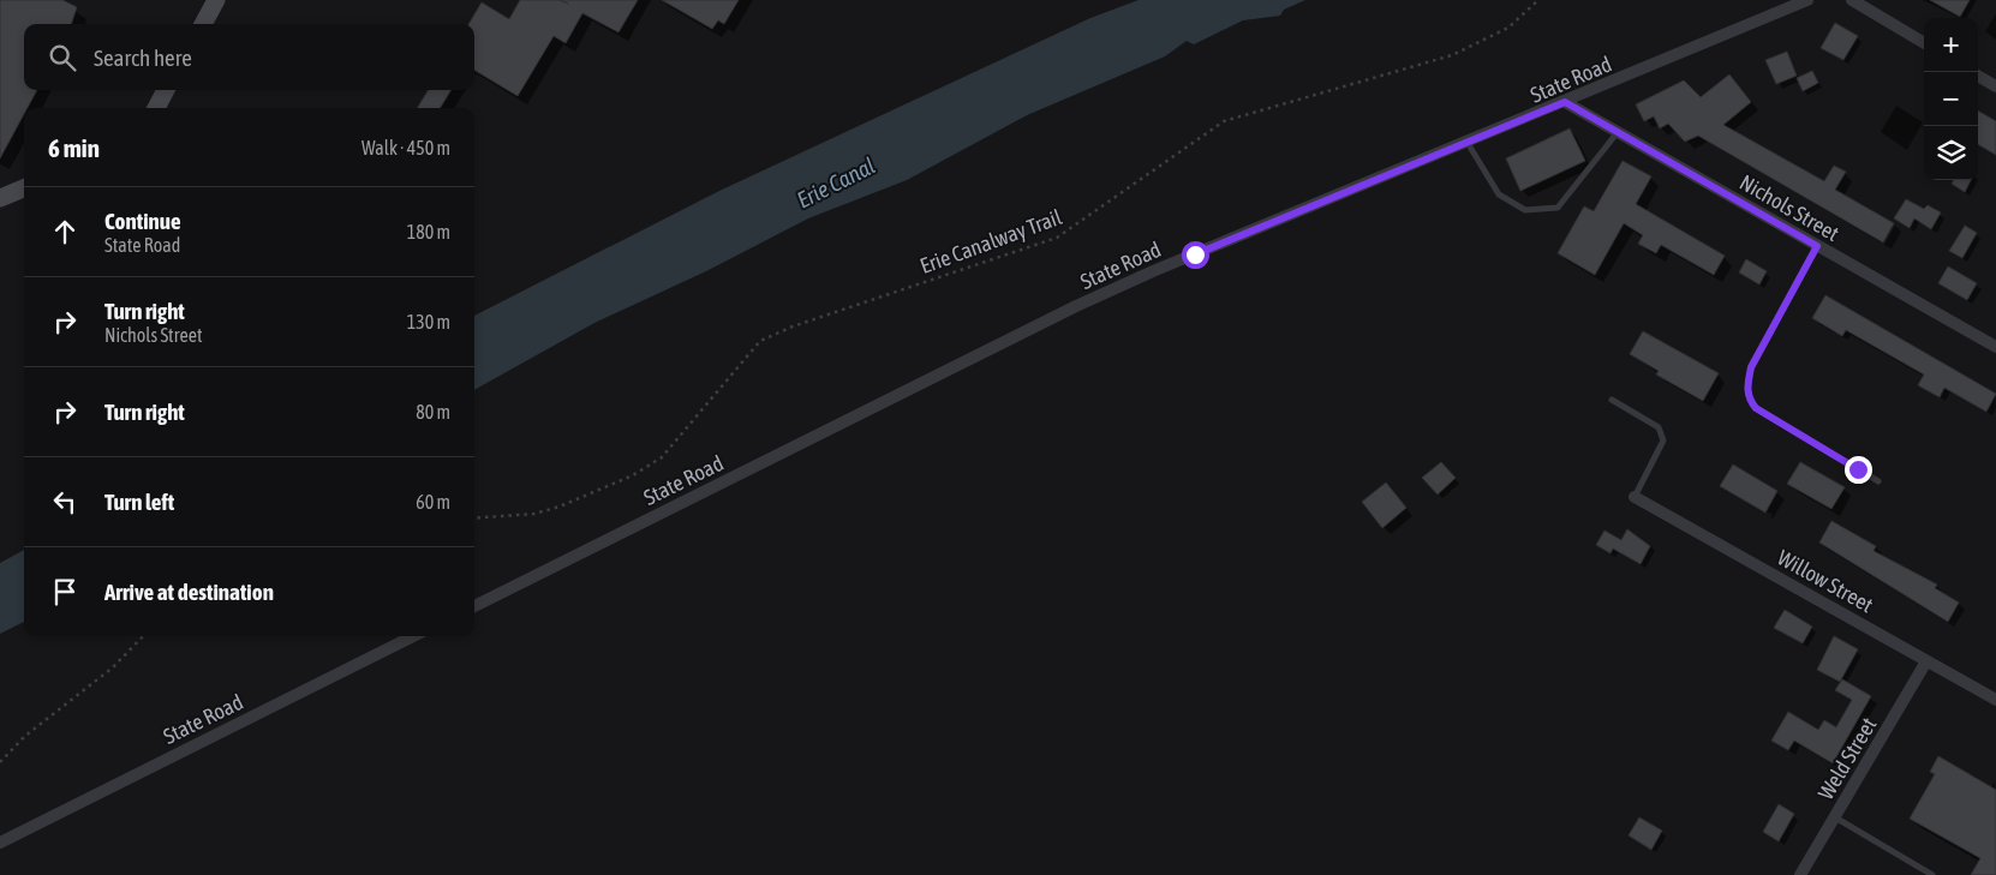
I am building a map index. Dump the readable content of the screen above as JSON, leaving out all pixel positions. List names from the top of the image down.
{
  "streets": {
    "street": [
      "State Road",
      "Nichols Street",
      "Willow Street",
      "Weld Street"
    ],
    "path": ["Erie Canalway Trail"]
  },
  "crossings": [
    ["State Road", "Nichols Street"],
    ["Willow Street", "Weld Street"]
  ],
  "water": ["Erie Canal"],
  "page": {
    "map_buttons": ["+", "−"],
    "search": "Search here",
    "heading": ["6 min", "Walk · 450 m"],
    "list": [
      ["Continue", "State Road", "180 m"],
      ["Turn right", "Nichols Street", "130 m"],
      ["Turn right", "80 m"],
      ["Turn left", "60 m"],
      "Arrive at destination"
    ]
  }
}
